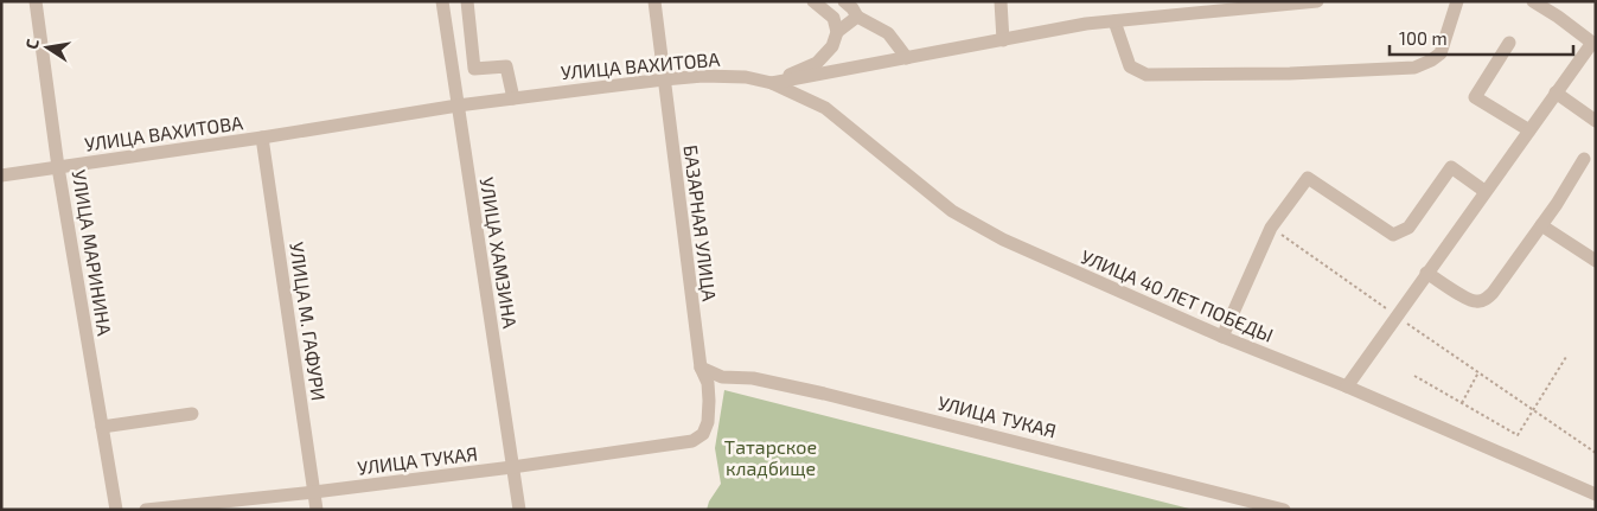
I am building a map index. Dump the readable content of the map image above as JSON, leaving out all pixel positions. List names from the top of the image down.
{
  "streets": {
    "street": [
      "УЛИЦА ВАХИТОВА",
      "БАЗАРНАЯ УЛИЦА",
      "УЛИЦА МАРИНИНА",
      "УЛИЦА ХАМЗИНА",
      "УЛИЦА 40 ЛЕТ ПОБЕДЫ",
      "УЛИЦА М. ГАФУРИ",
      "УЛИЦА ТУКАЯ"
    ]
  },
  "crossings": [
    ["УЛИЦА ВАХИТОВА", "БАЗАРНАЯ УЛИЦА"],
    ["УЛИЦА ВАХИТОВА", "УЛИЦА МАРИНИНА"],
    ["УЛИЦА ВАХИТОВА", "УЛИЦА ХАМЗИНА"],
    ["УЛИЦА ВАХИТОВА", "УЛИЦА 40 ЛЕТ ПОБЕДЫ"],
    ["УЛИЦА ВАХИТОВА", "УЛИЦА М. ГАФУРИ"],
    ["БАЗАРНАЯ УЛИЦА", "УЛИЦА ТУКАЯ"],
    ["УЛИЦА ХАМЗИНА", "УЛИЦА ТУКАЯ"],
    ["УЛИЦА М. ГАФУРИ", "УЛИЦА ТУКАЯ"]
  ],
  "parks": ["Татарское кладбище"],
  "scale_bar": "100 m",
  "north": "left"
}
